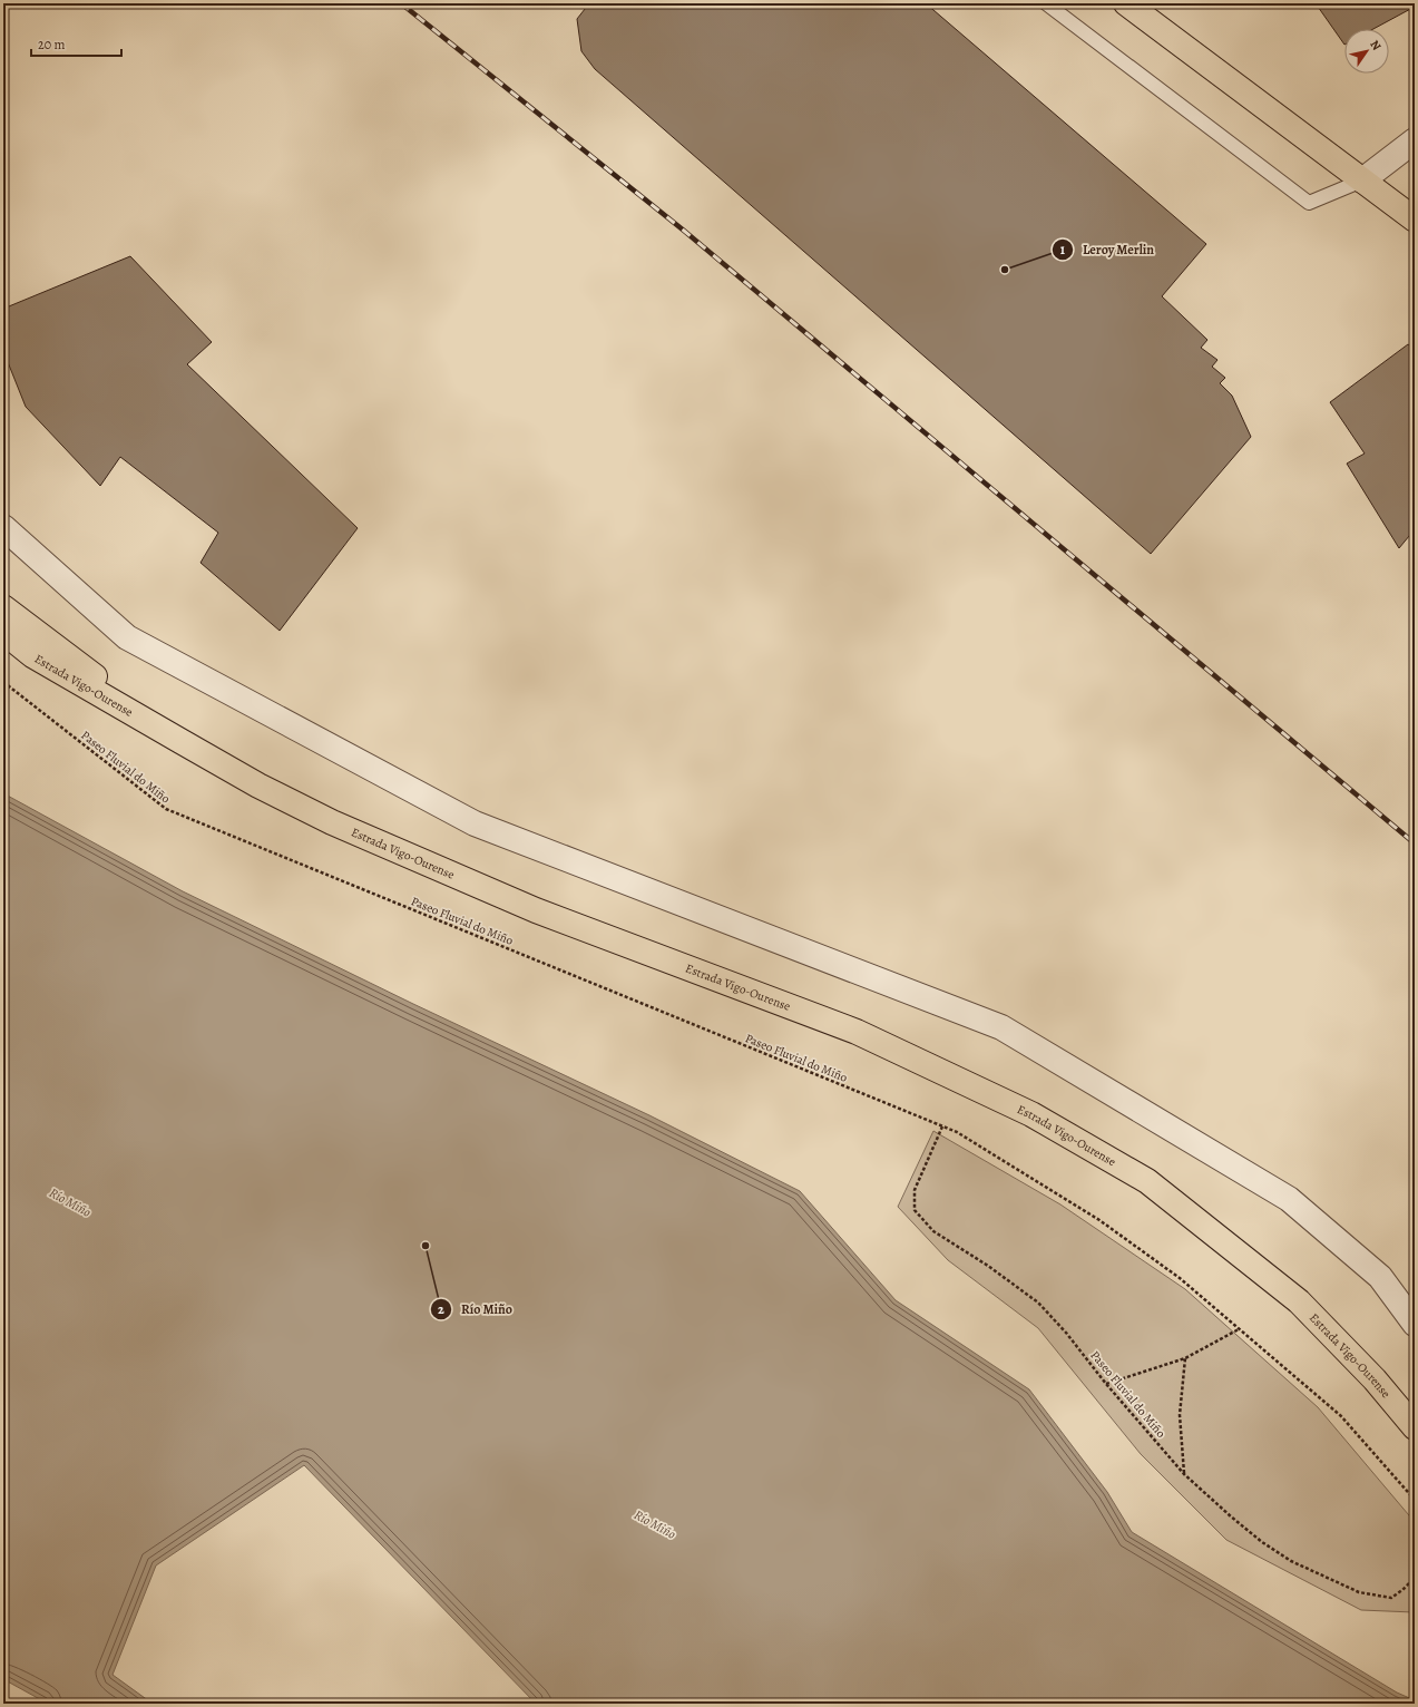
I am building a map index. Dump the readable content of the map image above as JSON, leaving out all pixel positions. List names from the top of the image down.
{
  "streets": {
    "highway": ["Estrada Vigo-Ourense"],
    "path": ["Paseo Fluvial do Miño"]
  },
  "water": ["Río Miño"],
  "places": ["Leroy Merlin", "Río Miño"],
  "scale_bar": "20 m",
  "north": "top right"
}
